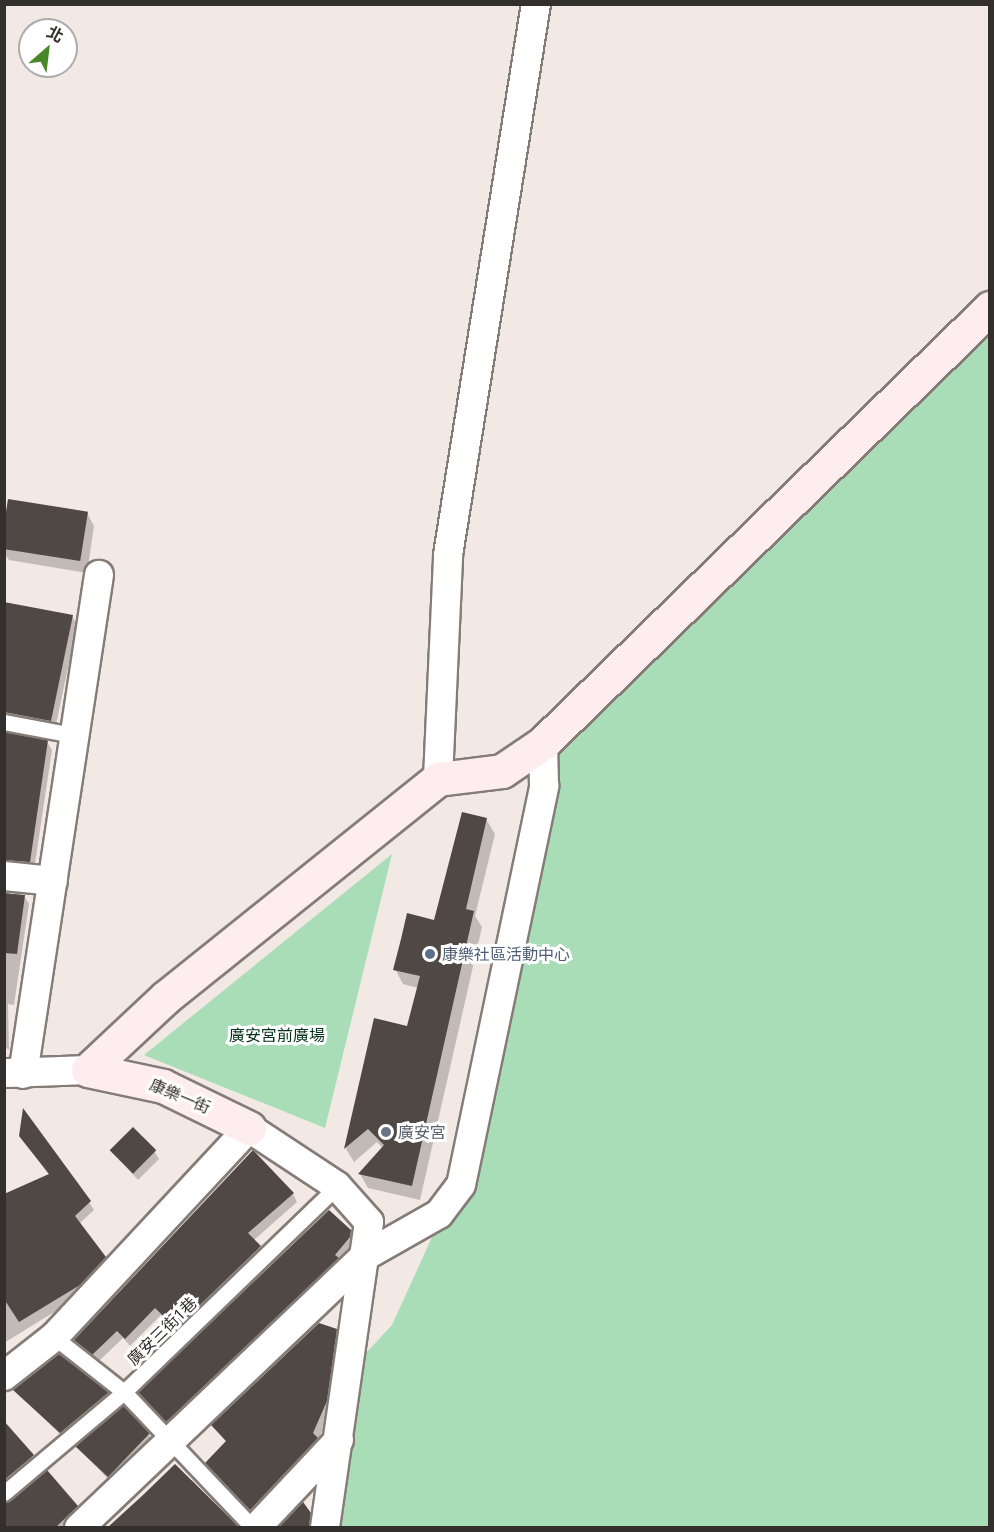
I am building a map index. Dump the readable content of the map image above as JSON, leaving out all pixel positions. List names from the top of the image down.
{
  "streets": {
    "street": ["康樂一街"],
    "lane": ["廣安三街1巷"]
  },
  "crossings": [
    ["康樂一街", "廣安三街1巷"]
  ],
  "parks": ["廣安宮前廣場"],
  "places": ["康樂社區活動中心", "廣安宮"],
  "north": "top right"
}
